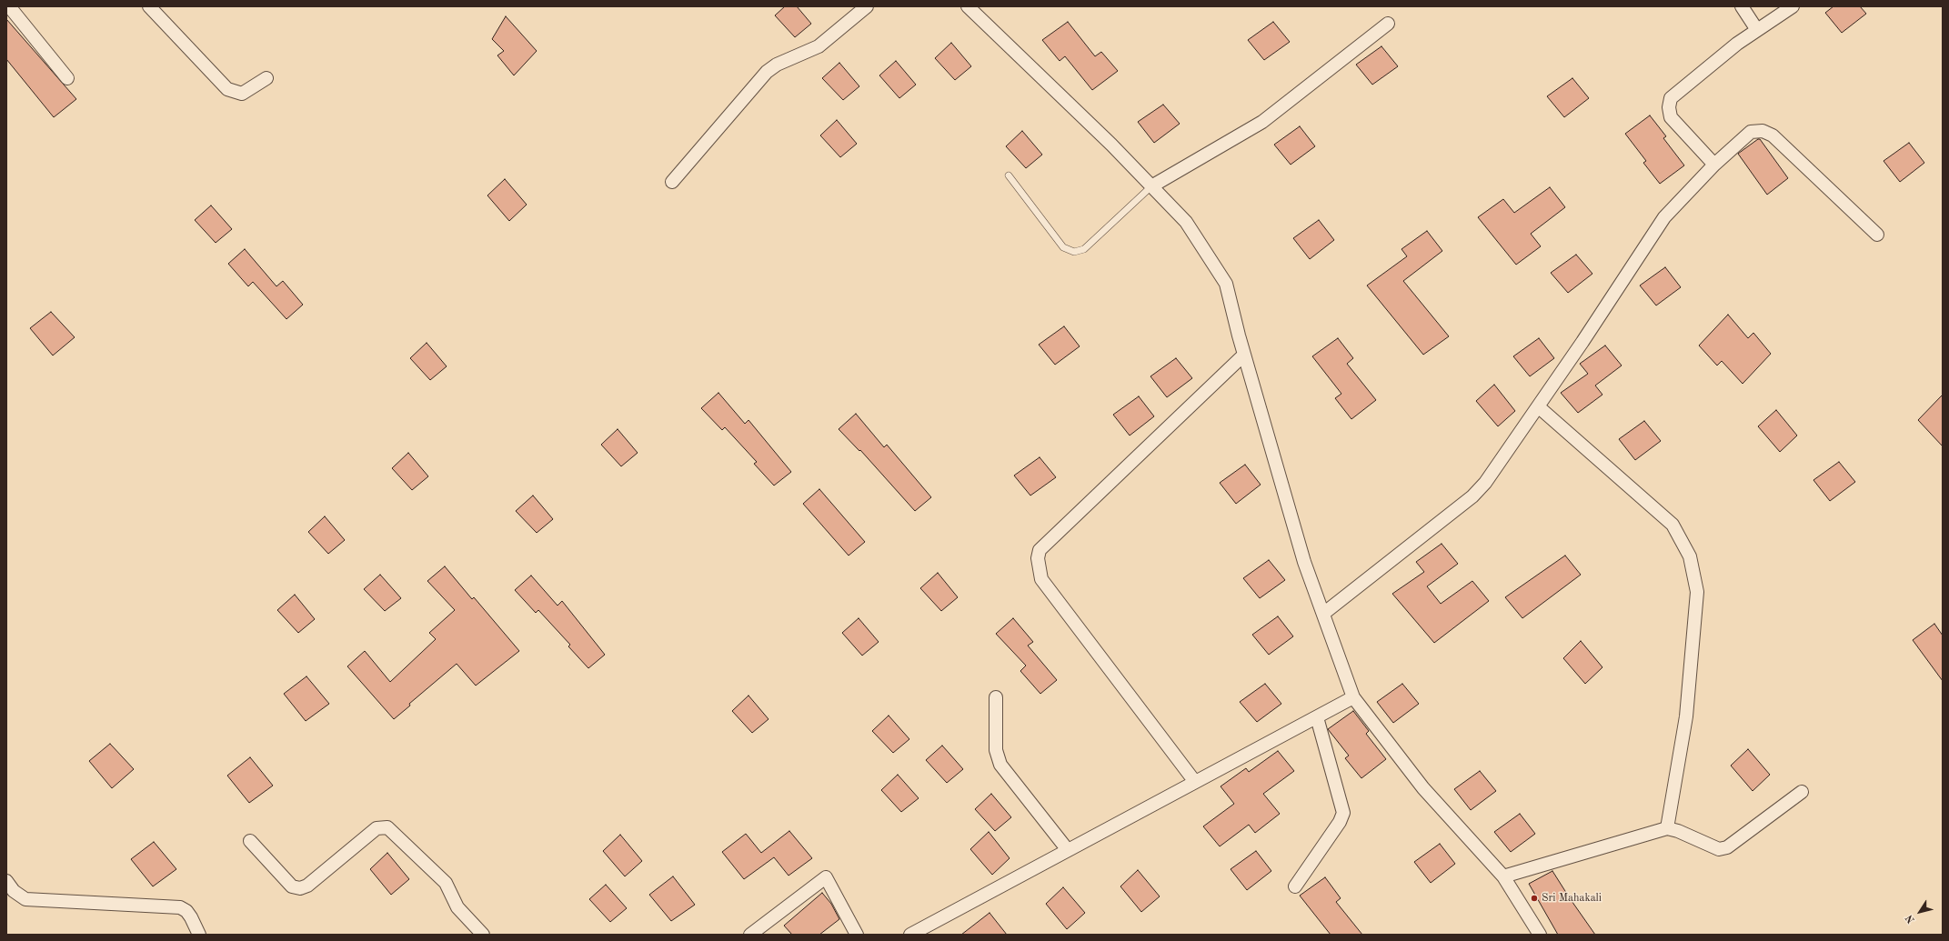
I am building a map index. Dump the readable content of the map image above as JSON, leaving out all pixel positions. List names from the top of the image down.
{
  "places": ["Sri Mahakali"],
  "north": "bottom left"
}
